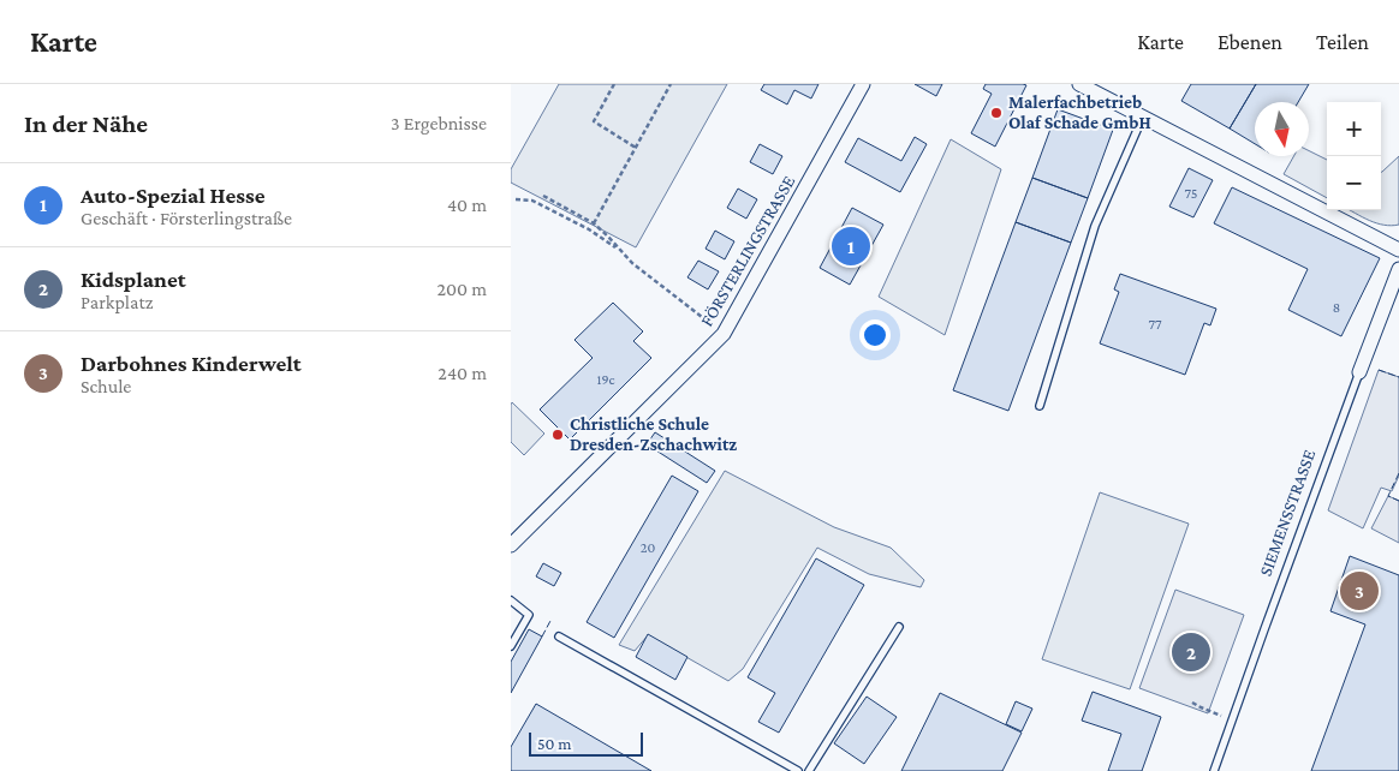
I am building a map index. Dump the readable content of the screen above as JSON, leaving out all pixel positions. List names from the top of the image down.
{
  "streets": {
    "street": ["FÖRSTERLINGSTRASSE", "SIEMENSSTRASSE"]
  },
  "places": ["Malerfachbetrieb Olaf Schade GmbH", "Christliche Schule Dresden-Zschachwitz"],
  "house_numbers": [
    "75",
    "8",
    "77",
    "19c",
    "20"
  ],
  "scale_bar": "50 m",
  "north": "bottom",
  "page": {
    "header": "Karte",
    "nav": ["Karte", "Ebenen", "Teilen"],
    "heading": ["In der Nähe", "3 Ergebnisse"],
    "map_buttons": ["+", "−"],
    "list": [
      {
        "mark": "1",
        "name": "Auto-Spezial Hesse",
        "note": "Geschäft · Försterlingstraße",
        "value": "40 m"
      },
      {
        "mark": "2",
        "name": "Kidsplanet",
        "note": "Parkplatz",
        "value": "200 m"
      },
      {
        "mark": "3",
        "name": "Darbohnes Kinderwelt",
        "note": "Schule",
        "value": "240 m"
      }
    ],
    "pins": ["1", "3", "2"],
    "scale": "50 m"
  }
}
